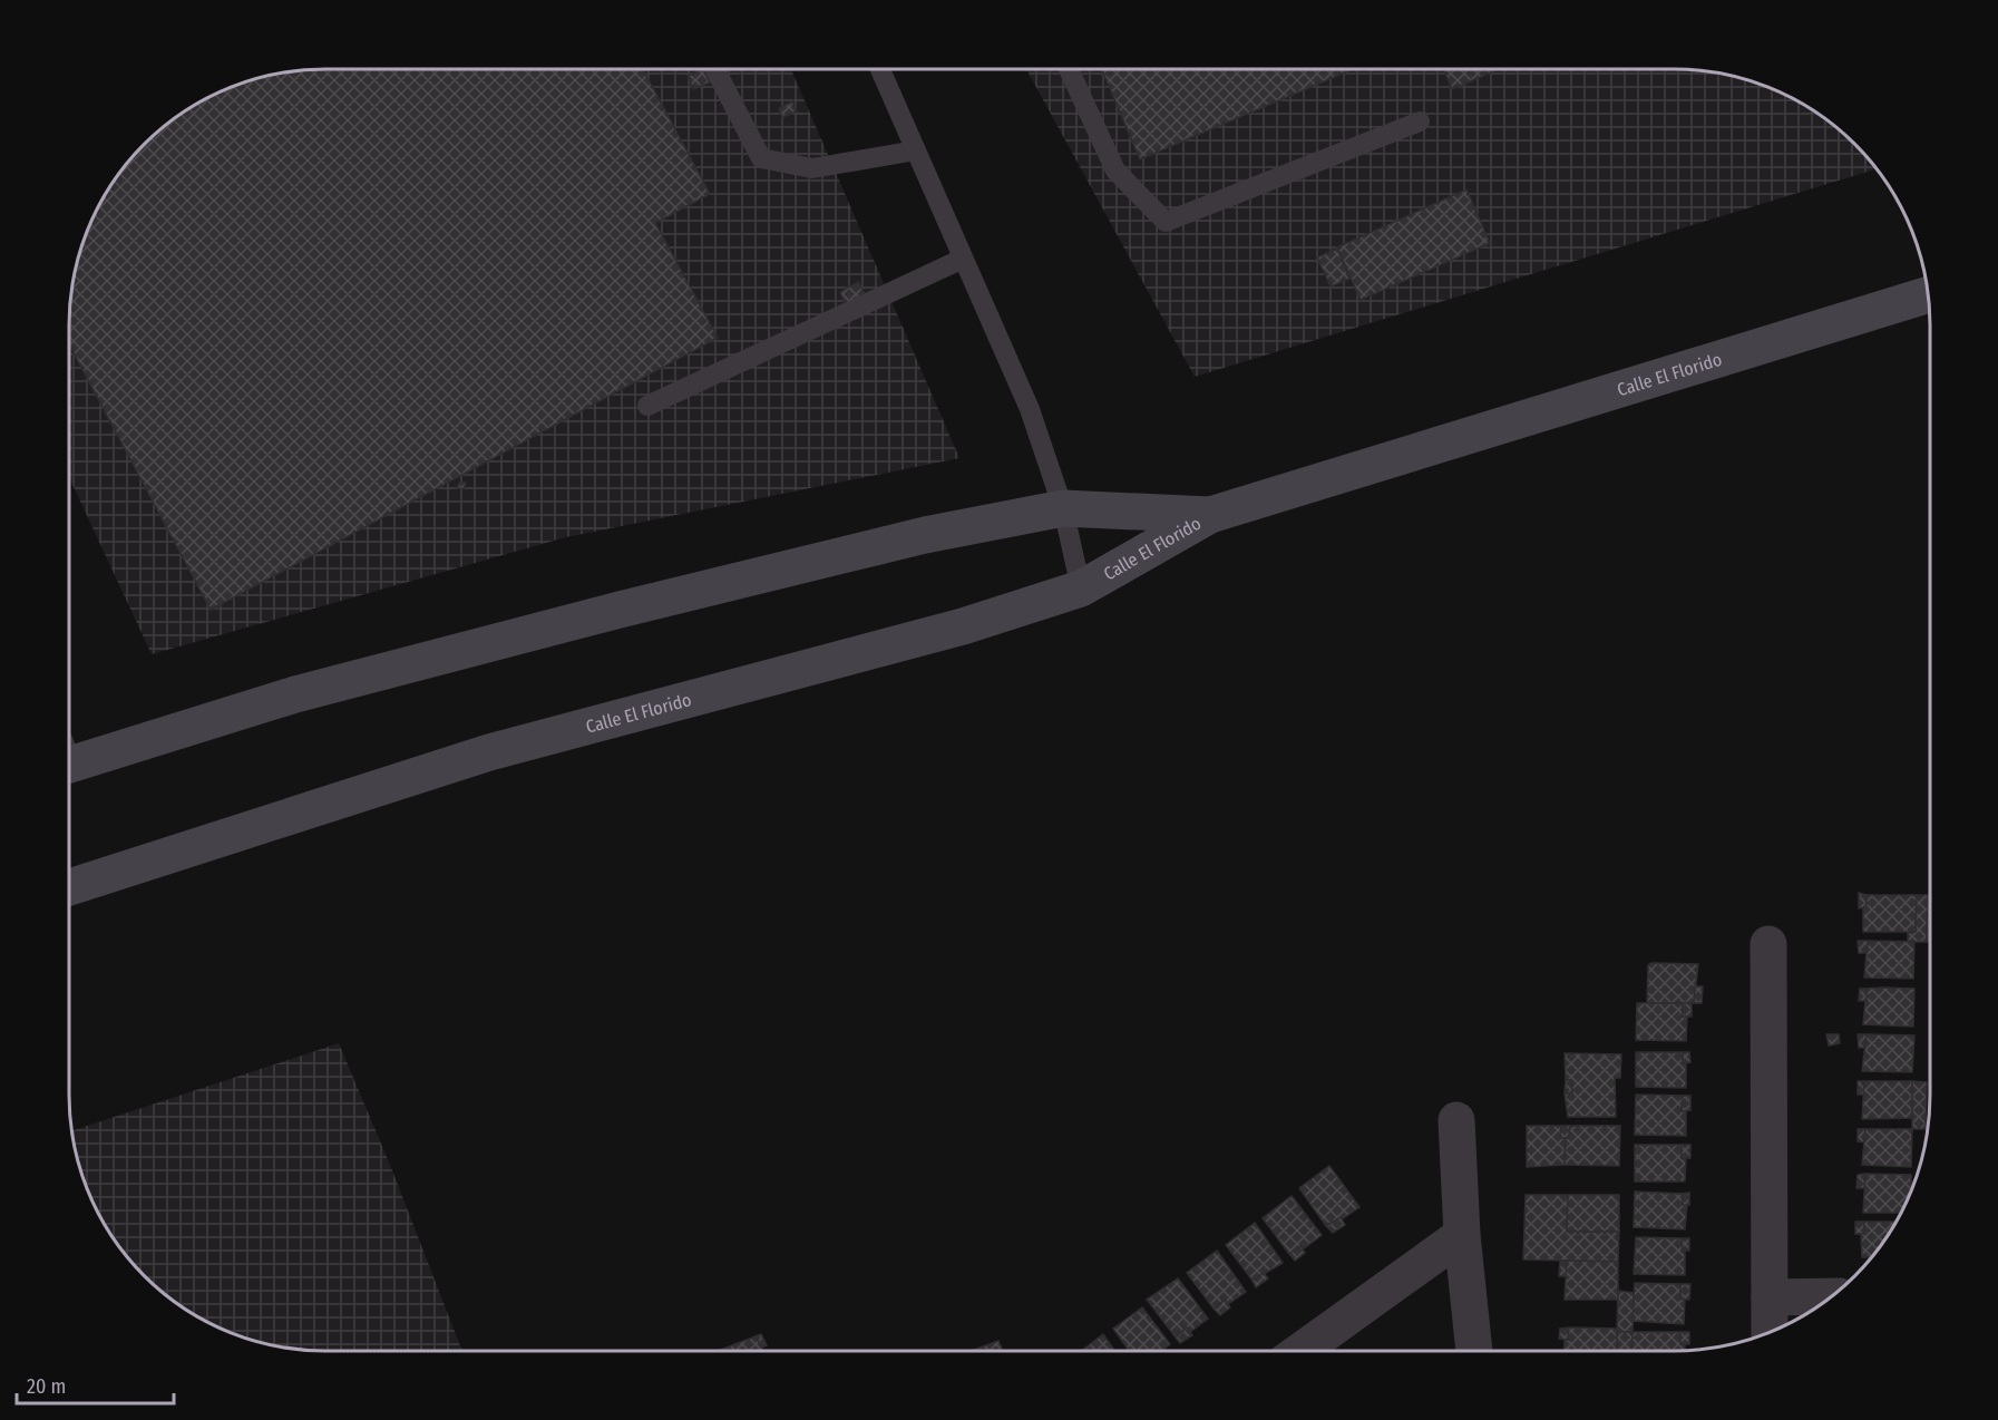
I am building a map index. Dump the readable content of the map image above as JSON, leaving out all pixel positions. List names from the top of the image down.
{
  "streets": {
    "main road": ["Calle El Florido"]
  },
  "scale_bar": "20 m"
}
